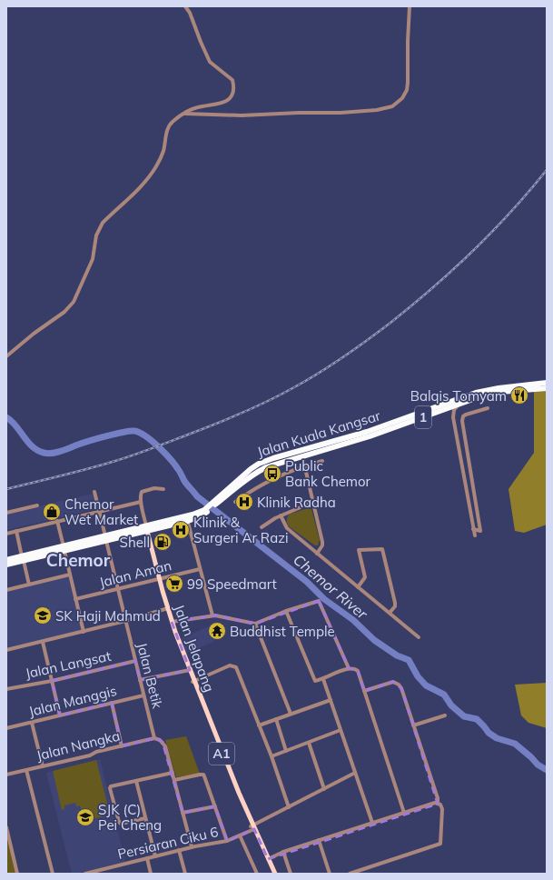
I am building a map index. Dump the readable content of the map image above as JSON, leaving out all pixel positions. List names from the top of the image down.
{
  "streets": {
    "highway": ["1", "Jalan Kuala Kangsar"],
    "main road": ["Jalan Jelapang", "A1"],
    "street": [
      "Jalan Aman",
      "Jalan Langsat",
      "Jalan Betik",
      "Jalan Manggis",
      "Jalan Nangka",
      "Persiaran Ciku 6"
    ]
  },
  "crossings": [
    ["Jalan Kuala Kangsar", "Jalan Jelapang"],
    ["Jalan Kuala Kangsar", "Jalan Betik"],
    ["Jalan Aman", "Jalan Jelapang"],
    ["Jalan Aman", "Jalan Betik"],
    ["Jalan Jelapang", "Persiaran Ciku 6"],
    ["Jalan Langsat", "Jalan Betik"],
    ["Jalan Betik", "Jalan Manggis"],
    ["Jalan Betik", "Jalan Nangka"]
  ],
  "districts": ["Chemor"],
  "water": ["Chemor River"],
  "places": {
    "restaurant": ["Balqis Tomyam"],
    "bus stop": ["Public Bank Chemor"],
    "hospital": ["Klinik Radha", "Klinik & Surgeri Ar Razi"],
    "shop": ["Chemor Wet Market"],
    "fuel station": ["Shell"],
    "supermarket": ["99 Speedmart"],
    "school or university": ["SK Haji Mahmud", "SJK (C) Pei Cheng"],
    "temple": ["Buddhist Temple"]
  }
}
